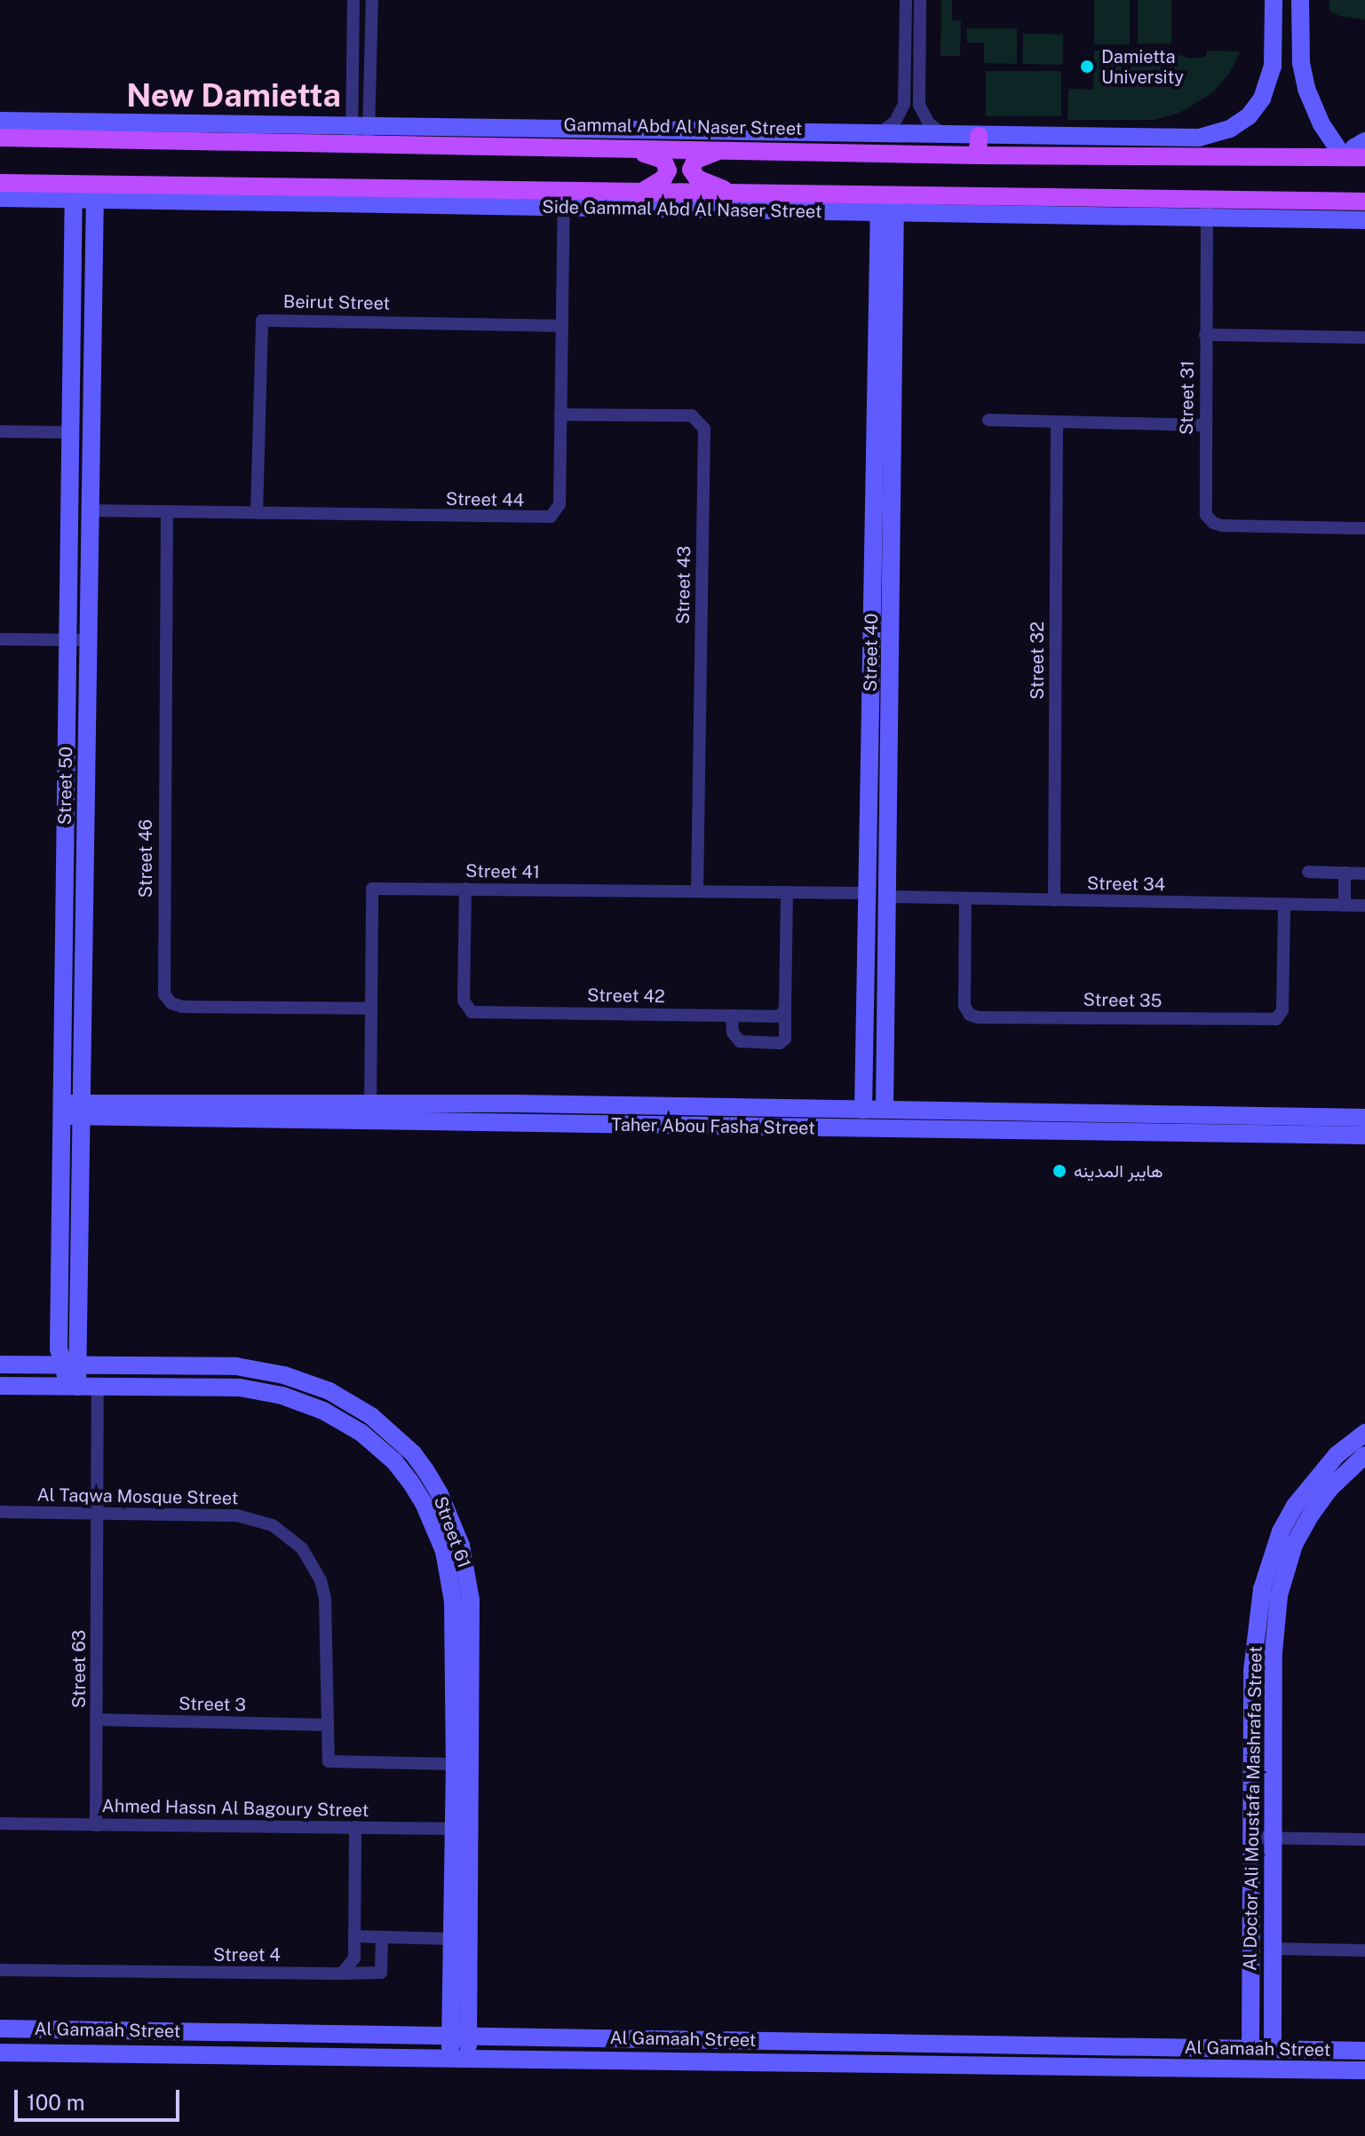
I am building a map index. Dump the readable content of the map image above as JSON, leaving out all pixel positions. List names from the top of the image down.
{
  "streets": {
    "main road": ["Gammal Abd Al Naser Street"],
    "street": [
      "Side Gammal Abd Al Naser Street",
      "Beirut Street",
      "Street 31",
      "Street 44",
      "Street 43",
      "Street 40",
      "Street 32",
      "Street 50",
      "Street 46",
      "Street 41",
      "Street 34",
      "Street 42",
      "Street 35",
      "Taher Abou Fasha Street",
      "Al Taqwa Mosque Street",
      "Street 61",
      "Street 63",
      "Street 3",
      "Ahmed Hassn Al Bagoury Street",
      "Al Doctor Ali Moustafa Mashrafa Street",
      "Street 4",
      "Al Gamaah Street"
    ]
  },
  "crossings": [
    ["Side Gammal Abd Al Naser Street", "Street 31"],
    ["Side Gammal Abd Al Naser Street", "Street 44"],
    ["Side Gammal Abd Al Naser Street", "Street 40"],
    ["Beirut Street", "Street 44"],
    ["Street 44", "Street 43"],
    ["Street 44", "Street 50"],
    ["Street 44", "Street 46"],
    ["Street 43", "Street 41"],
    ["Street 40", "Street 41"],
    ["Street 40", "Street 34"],
    ["Street 40", "Taher Abou Fasha Street"],
    ["Street 32", "Street 34"],
    ["Street 50", "Taher Abou Fasha Street"],
    ["Street 50", "Street 61"],
    ["Street 46", "Street 41"],
    ["Street 41", "Street 42"],
    ["Street 41", "Taher Abou Fasha Street"],
    ["Street 34", "Street 35"],
    ["Al Taqwa Mosque Street", "Street 61"],
    ["Al Taqwa Mosque Street", "Street 63"],
    ["Al Taqwa Mosque Street", "Street 3"],
    ["Street 61", "Street 63"],
    ["Street 61", "Ahmed Hassn Al Bagoury Street"],
    ["Street 61", "Al Gamaah Street"],
    ["Street 63", "Street 3"],
    ["Street 63", "Ahmed Hassn Al Bagoury Street"],
    ["Al Doctor Ali Moustafa Mashrafa Street", "Al Gamaah Street"]
  ],
  "districts": ["New Damietta"],
  "places": ["Damietta University", "هايبر المدينه"],
  "scale_bar": "100 m"
}
